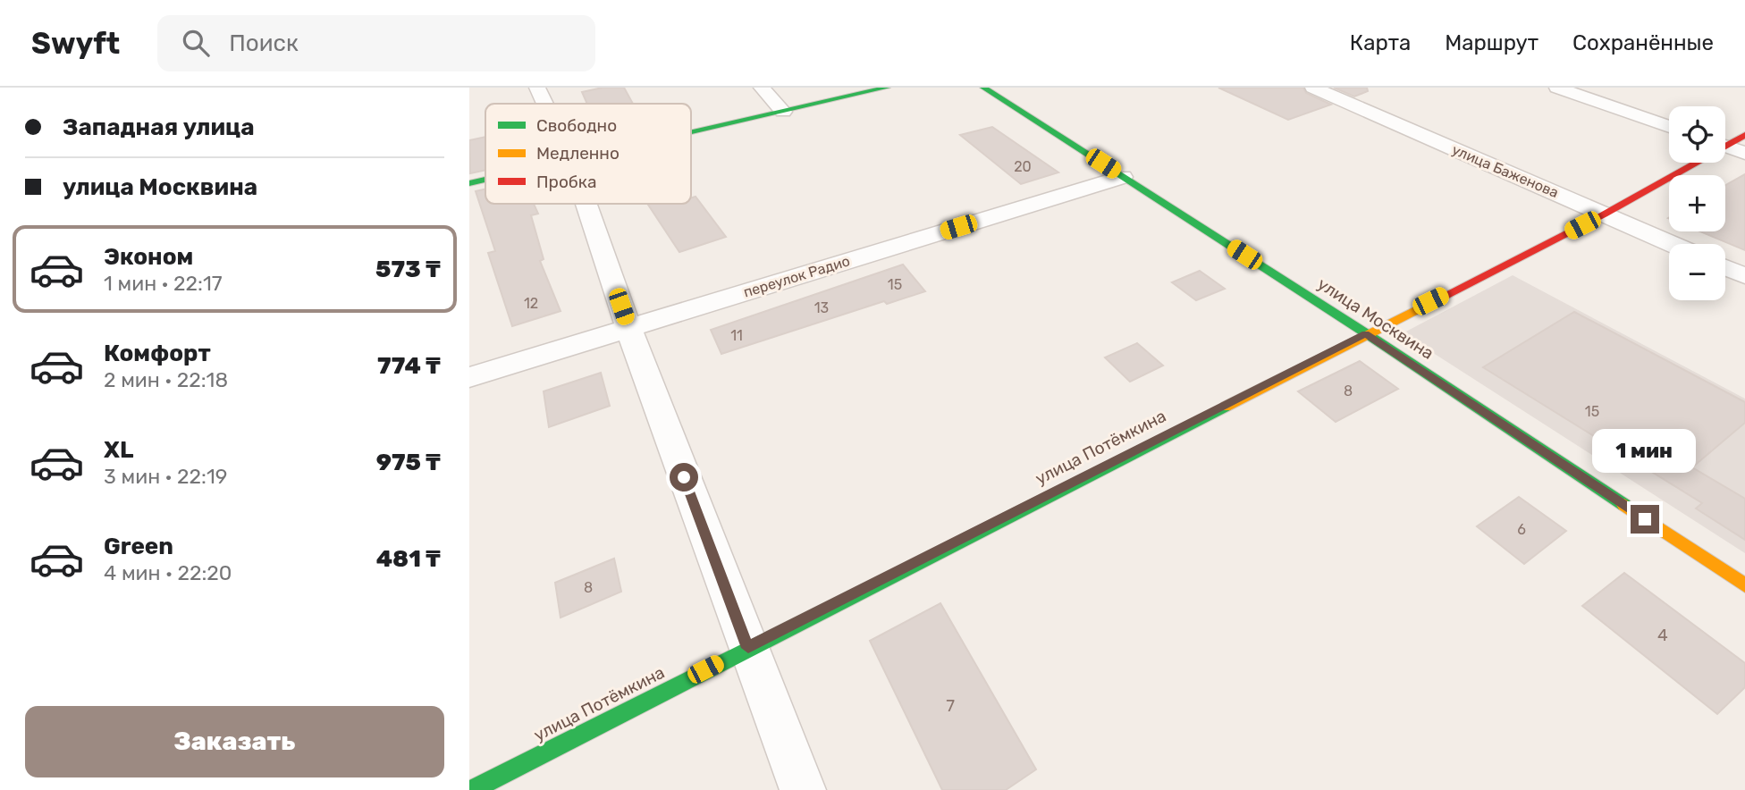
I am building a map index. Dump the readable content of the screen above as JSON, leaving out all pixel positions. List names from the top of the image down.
{
  "streets": {
    "street": [
      "улица Баженова",
      "переулок Радио",
      "улица Москвина",
      "улица Потёмкина"
    ]
  },
  "crossings": [
    ["улица Баженова", "улица Потёмкина"],
    ["переулок Радио", "улица Москвина"],
    ["улица Москвина", "улица Потёмкина"]
  ],
  "house_numbers": [
    "20",
    "15",
    "12",
    "13",
    "11",
    "8",
    "15",
    "6",
    "8",
    "4",
    "7"
  ],
  "legend": ["Свободно", "Медленно", "Пробка"],
  "page": {
    "header": "Swyft",
    "search": "Поиск",
    "nav": ["Карта", "Маршрут", "Сохранённые"],
    "banner": ["Западная улица", "улица Москвина"],
    "map_buttons": ["+", "−"],
    "list": [
      {
        "name": "Эконом",
        "note": "1 мин · 22:17",
        "value": "573 ₸"
      },
      {
        "name": "Комфорт",
        "note": "2 мин · 22:18",
        "value": "774 ₸"
      },
      {
        "name": "XL",
        "note": "3 мин · 22:19",
        "value": "975 ₸"
      },
      {
        "name": "Green",
        "note": "4 мин · 22:20",
        "value": "481 ₸"
      }
    ],
    "bubble": "1 мин",
    "buttons": "Заказать"
  }
}
